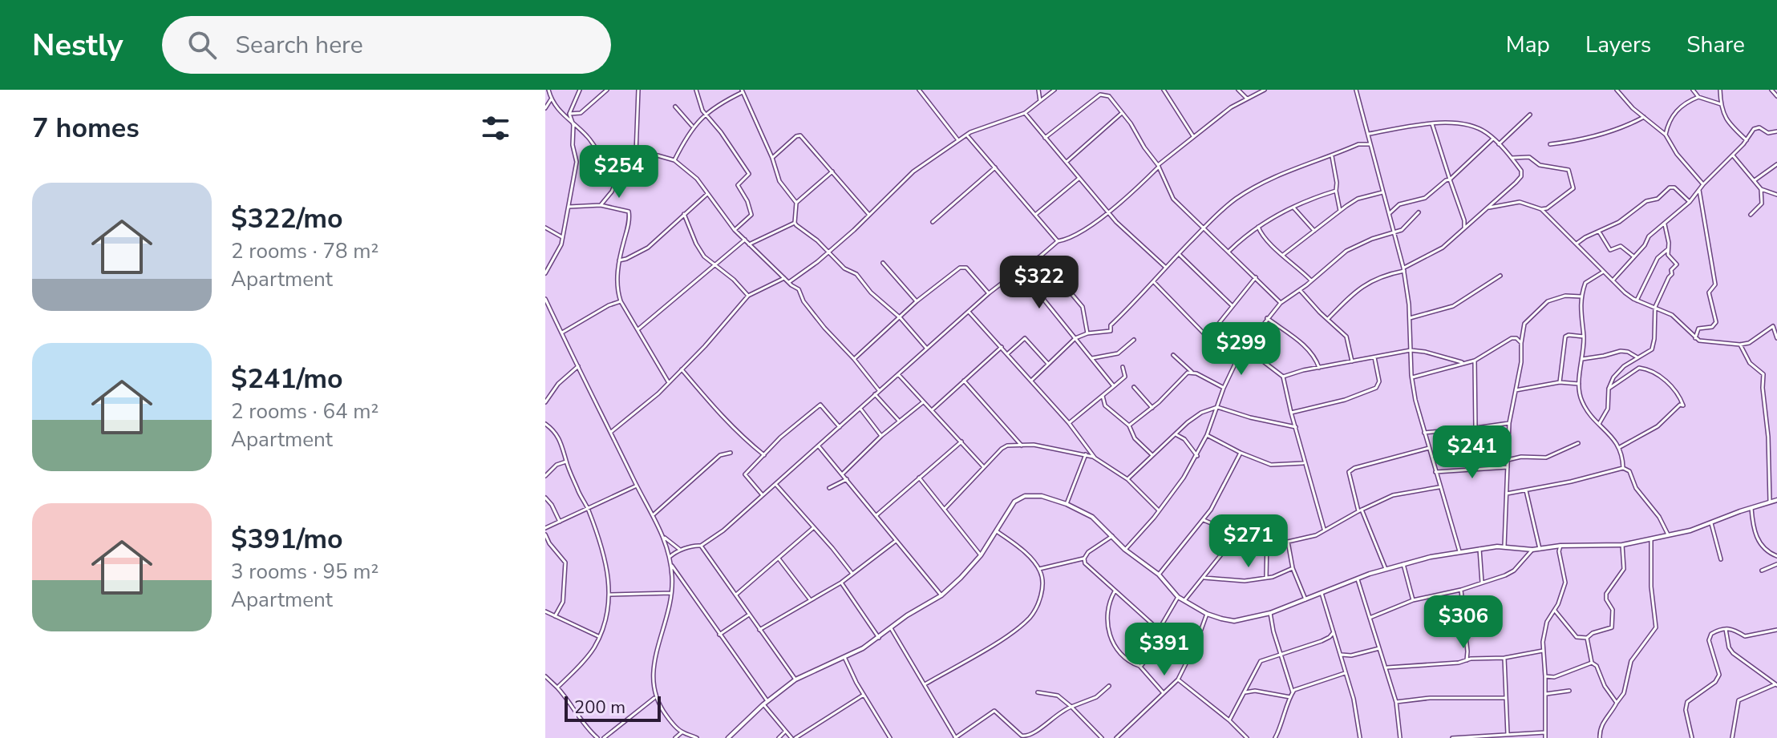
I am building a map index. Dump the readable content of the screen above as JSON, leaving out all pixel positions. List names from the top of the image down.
{
  "scale_bar": "200 m",
  "page": {
    "header": "Nestly",
    "search": "Search here",
    "nav": ["Map", "Layers", "Share"],
    "heading": "7 homes",
    "price": [
      "$254",
      "$322",
      "$299",
      "$241",
      "$271",
      "$306",
      "$391"
    ],
    "list": [
      {
        "name": "$322/mo",
        "note": "2 rooms · 78 m² · Apartment"
      },
      {
        "name": "$241/mo",
        "note": "2 rooms · 64 m² · Apartment"
      },
      {
        "name": "$391/mo",
        "note": "3 rooms · 95 m² · Apartment"
      }
    ],
    "scale": "200 m"
  }
}
